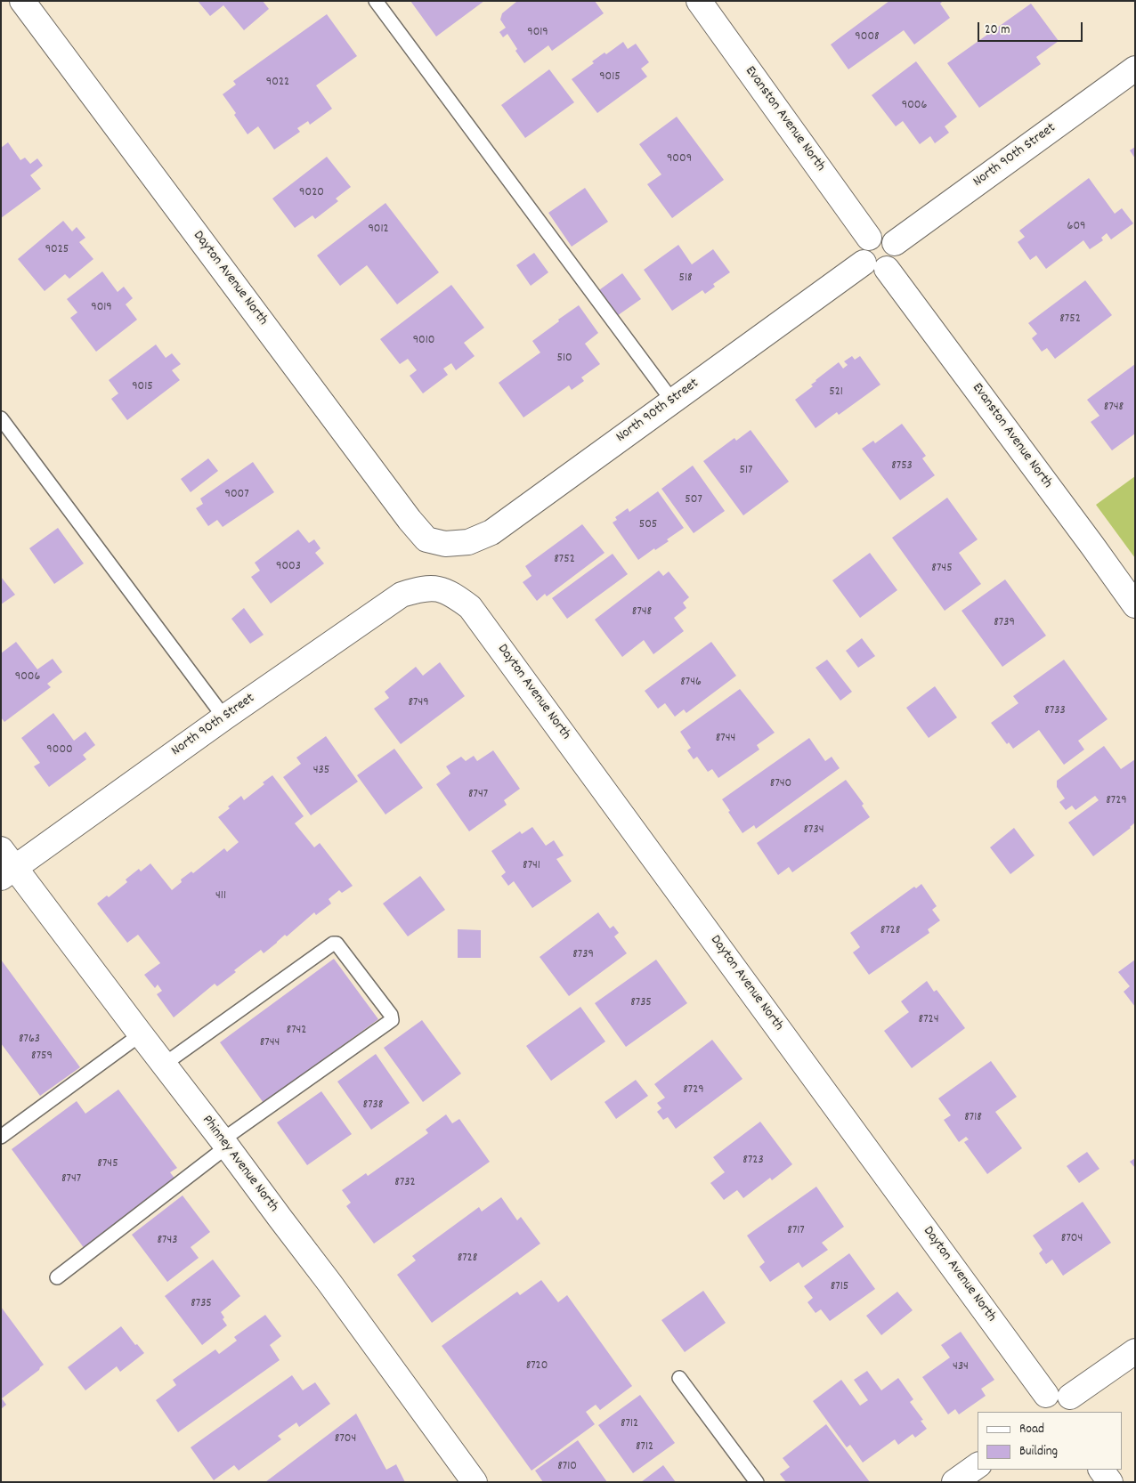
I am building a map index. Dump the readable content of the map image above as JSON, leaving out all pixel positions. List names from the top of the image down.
{
  "streets": {
    "street": [
      "Evanston Avenue North",
      "North 90th Street",
      "Dayton Avenue North",
      "Phinney Avenue North"
    ]
  },
  "crossings": [
    ["Evanston Avenue North", "North 90th Street"],
    ["North 90th Street", "Dayton Avenue North"],
    ["North 90th Street", "Phinney Avenue North"]
  ],
  "house_numbers": [
    "9019",
    "9008",
    "9015",
    "9022",
    "9006",
    "9009",
    "9020",
    "609",
    "9012",
    "9025",
    "518",
    "9019",
    "8752",
    "9010",
    "510",
    "9015",
    "521",
    "8748",
    "8753",
    "517",
    "9007",
    "507",
    "505",
    "8752",
    "9003",
    "8745",
    "8748",
    "8739",
    "9006",
    "8746",
    "8749",
    "8733",
    "8744",
    "9000",
    "435",
    "8740",
    "8747",
    "8729",
    "8734",
    "8741",
    "411",
    "8728",
    "8739",
    "8735",
    "8724",
    "8742",
    "8763",
    "8744",
    "8759",
    "8729",
    "8738",
    "8718",
    "8723",
    "8745",
    "8747",
    "8732",
    "8717",
    "8704",
    "8743",
    "8728",
    "8715",
    "8735",
    "8720",
    "434",
    "8712",
    "8704",
    "8712",
    "8710"
  ],
  "legend": ["Road", "Building"],
  "scale_bar": "20 m"
}
